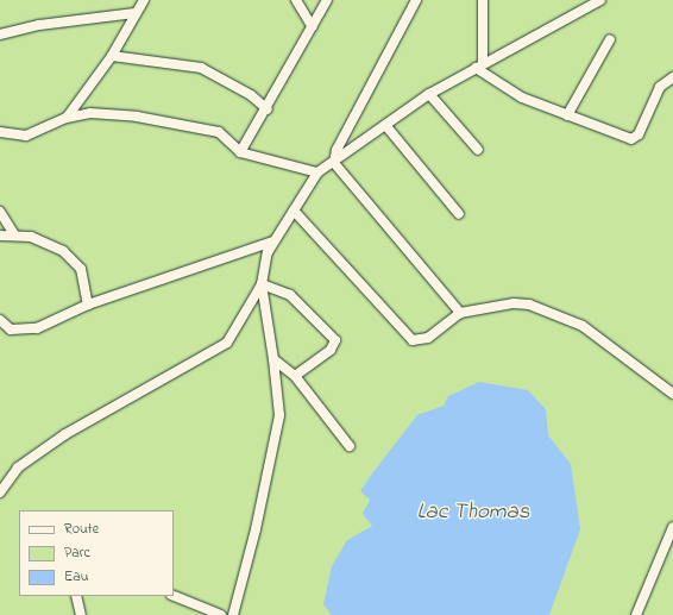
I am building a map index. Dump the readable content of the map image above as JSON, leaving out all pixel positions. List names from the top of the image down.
{
  "water": ["Lac Thomas"],
  "legend": ["Route", "Parc", "Eau"]
}
